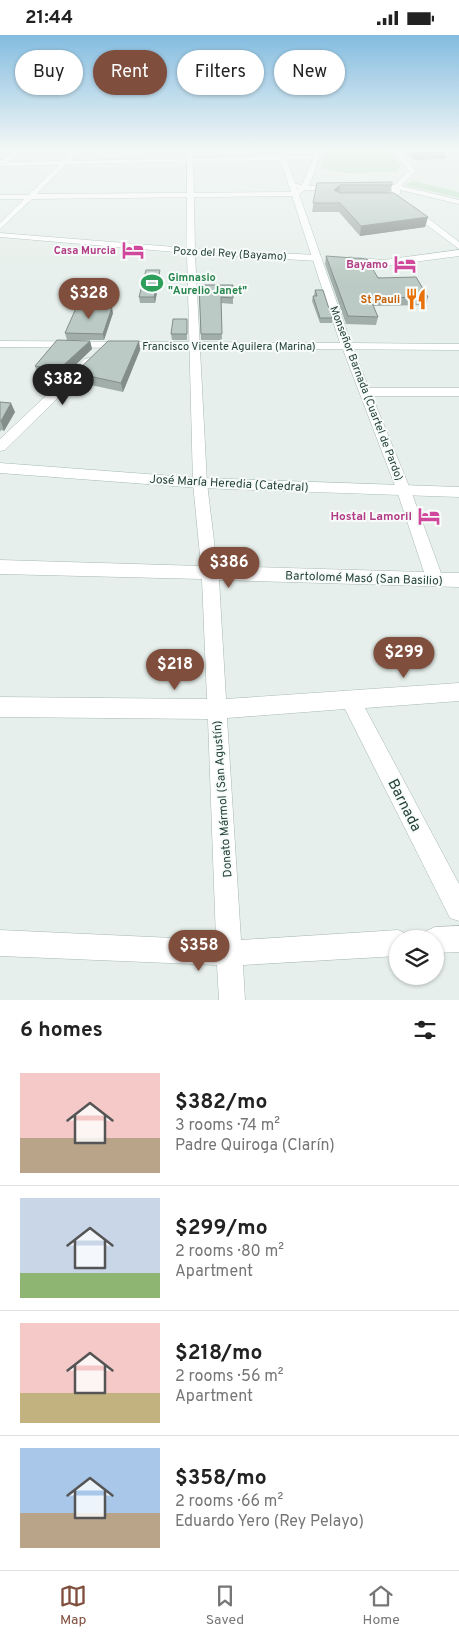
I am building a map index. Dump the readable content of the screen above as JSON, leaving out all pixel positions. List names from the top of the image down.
{
  "streets": {
    "street": [
      "Pozo del Rey (Bayamo)",
      "Francisco Vicente Aguilera (Marina)",
      "Monseñor Barnada (Cuartel de Pardo)",
      "José María Heredia (Catedral)",
      "Bartolomé Masó (San Basilio)",
      "Donato Mármol (San Agustín)",
      "Barnada"
    ]
  },
  "crossings": [
    ["Pozo del Rey (Bayamo)", "Monseñor Barnada (Cuartel de Pardo)"],
    ["Pozo del Rey (Bayamo)", "Donato Mármol (San Agustín)"],
    ["Francisco Vicente Aguilera (Marina)", "Monseñor Barnada (Cuartel de Pardo)"],
    ["Francisco Vicente Aguilera (Marina)", "Donato Mármol (San Agustín)"],
    ["Monseñor Barnada (Cuartel de Pardo)", "José María Heredia (Catedral)"],
    ["Monseñor Barnada (Cuartel de Pardo)", "Bartolomé Masó (San Basilio)"],
    ["José María Heredia (Catedral)", "Donato Mármol (San Agustín)"],
    ["Bartolomé Masó (San Basilio)", "Donato Mármol (San Agustín)"]
  ],
  "places": {
    "hotel": ["Casa Murcia", "Bayamo", "Hostal Lamoril"],
    "sports": ["Gimnasio \"Aurelio Janet\""],
    "restaurant": ["St Pauli"]
  },
  "page": {
    "status": "21:44",
    "chip": [
      "Buy",
      "Rent",
      "Filters",
      "New"
    ],
    "price": [
      "$328",
      "$382",
      "$386",
      "$299",
      "$218",
      "$358"
    ],
    "heading": "6 homes",
    "list": [
      {
        "name": "$382/mo",
        "note": "3 rooms · 74 m² · Padre Quiroga (Clarín)"
      },
      {
        "name": "$299/mo",
        "note": "2 rooms · 80 m² · Apartment"
      },
      {
        "name": "$218/mo",
        "note": "2 rooms · 56 m² · Apartment"
      },
      {
        "name": "$358/mo",
        "note": "2 rooms · 66 m² · Eduardo Yero (Rey Pelayo)"
      }
    ],
    "tabs": ["Map", "Saved", "Home"]
  }
}
